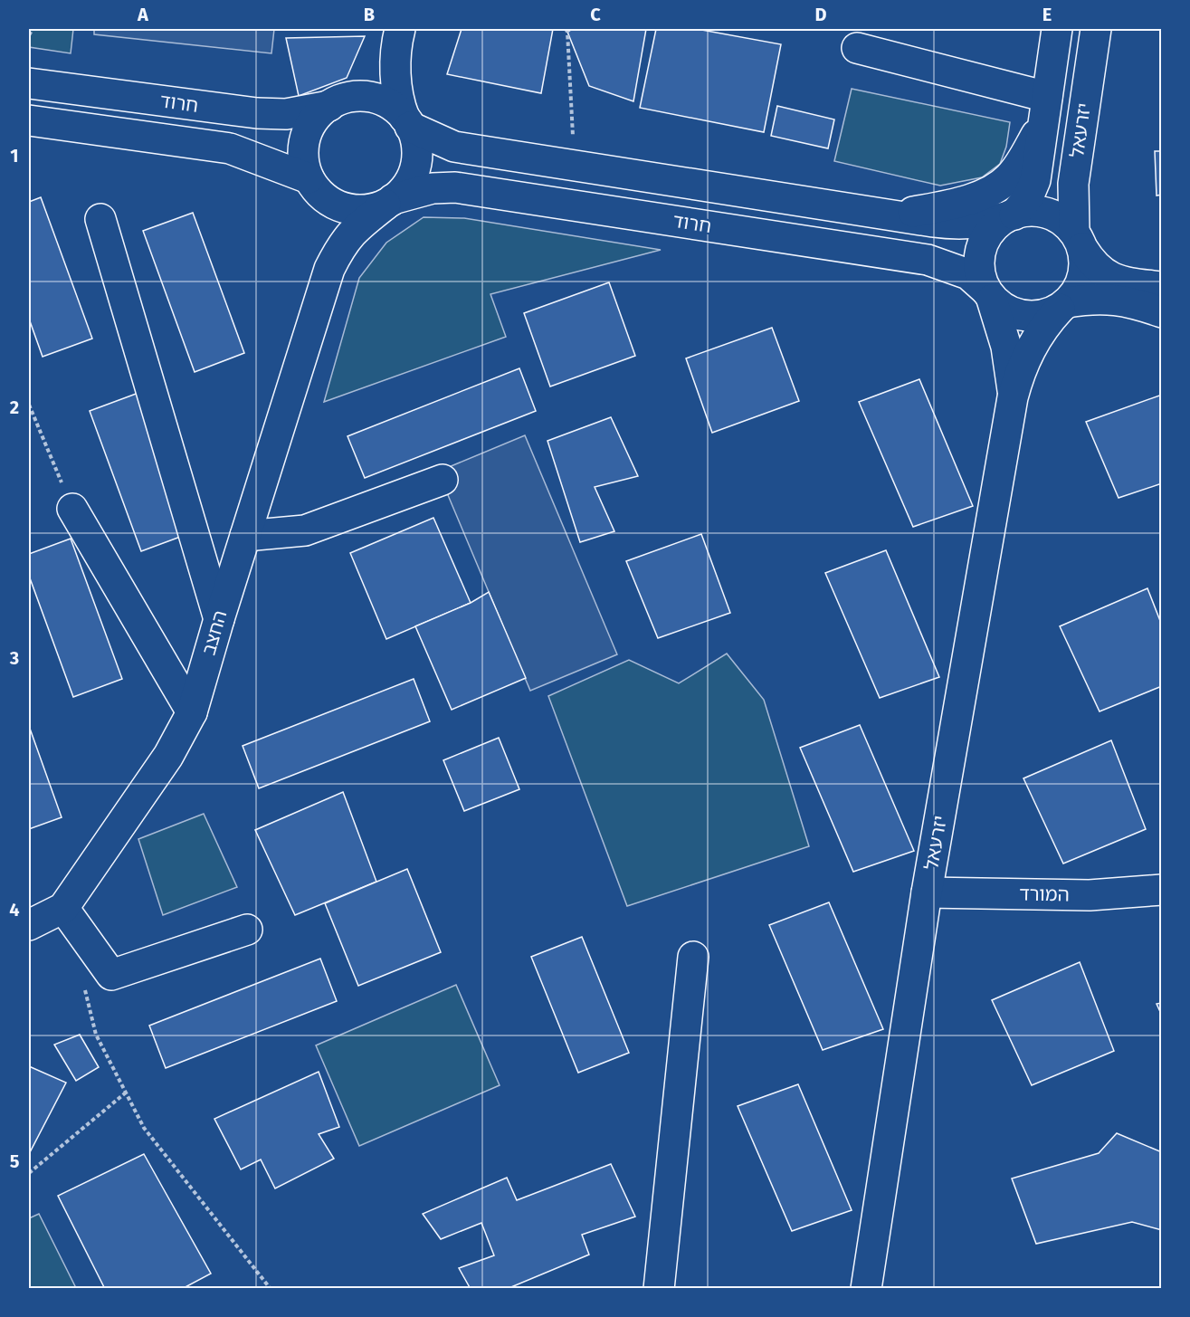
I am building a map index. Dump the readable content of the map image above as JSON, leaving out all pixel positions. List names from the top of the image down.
{
  "streets": {
    "street": [
      "חרוד",
      "יזרעאל",
      "החצב",
      "המורד"
    ]
  },
  "crossings": [
    ["חרוד", "יזרעאל"],
    ["חרוד", "החצב"],
    ["יזרעאל", "המורד"]
  ],
  "grid": {
    "columns": [
      "A",
      "B",
      "C",
      "D",
      "E"
    ],
    "rows": [
      "1",
      "2",
      "3",
      "4",
      "5"
    ]
  }
}
